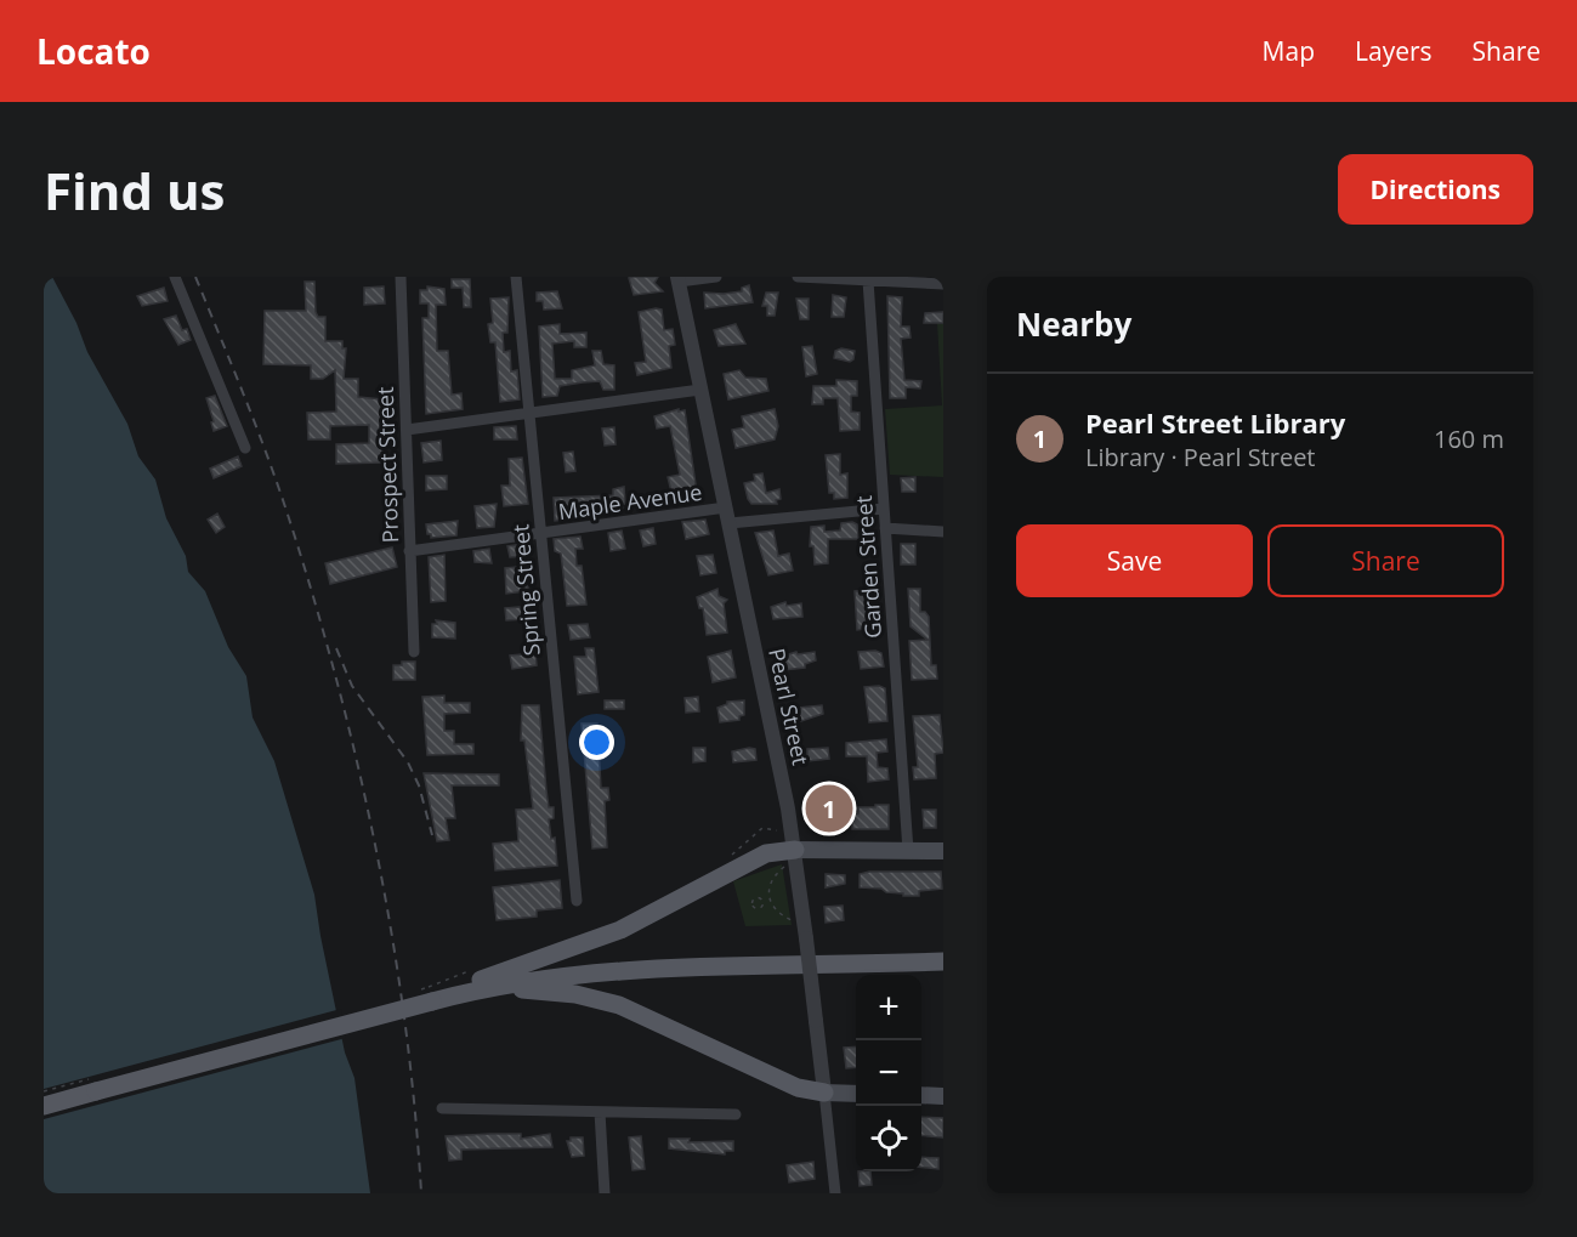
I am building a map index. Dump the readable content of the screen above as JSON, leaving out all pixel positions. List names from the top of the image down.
{
  "streets": {
    "street": [
      "Prospect Street",
      "Maple Avenue",
      "Garden Street",
      "Spring Street",
      "Pearl Street"
    ]
  },
  "crossings": [
    ["Prospect Street", "Maple Avenue"],
    ["Maple Avenue", "Garden Street"],
    ["Maple Avenue", "Spring Street"],
    ["Maple Avenue", "Pearl Street"]
  ],
  "page": {
    "header": "Locato",
    "nav": ["Map", "Layers", "Share"],
    "buttons": [
      "Directions",
      ["Save", "Share"]
    ],
    "title": "Find us",
    "heading": "Nearby",
    "list": [
      {
        "mark": "1",
        "name": "Pearl Street Library",
        "note": "Library · Pearl Street",
        "value": "160 m"
      }
    ],
    "pins": "1",
    "map_buttons": ["+", "−"]
  }
}
